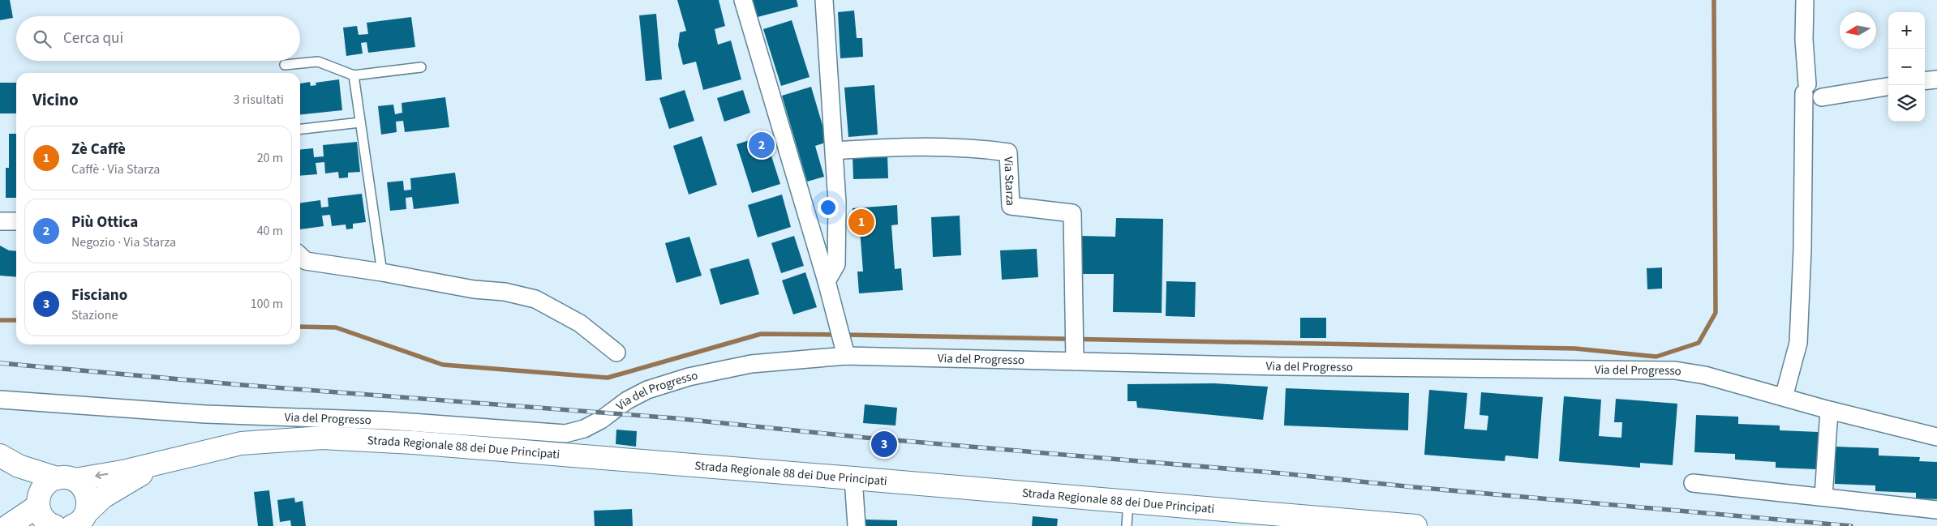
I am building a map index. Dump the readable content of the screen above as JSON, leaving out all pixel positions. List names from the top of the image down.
{
  "streets": {
    "main road": ["Strada Regionale 88 dei Due Principati"],
    "street": ["Via Starza", "Via del Progresso"]
  },
  "crossings": [
    ["Via Starza", "Via del Progresso"]
  ],
  "north": "left",
  "page": {
    "map_buttons": ["+", "−"],
    "search": "Cerca qui",
    "heading": ["Vicino", "3 risultati"],
    "list": [
      {
        "mark": "1",
        "name": "Zè Caffè",
        "note": "Caffè · Via Starza",
        "value": "20 m"
      },
      {
        "mark": "2",
        "name": "Più Ottica",
        "note": "Negozio · Via Starza",
        "value": "40 m"
      },
      {
        "mark": "3",
        "name": "Fisciano",
        "note": "Stazione",
        "value": "100 m"
      }
    ],
    "pins": ["2", "1", "3"]
  }
}
